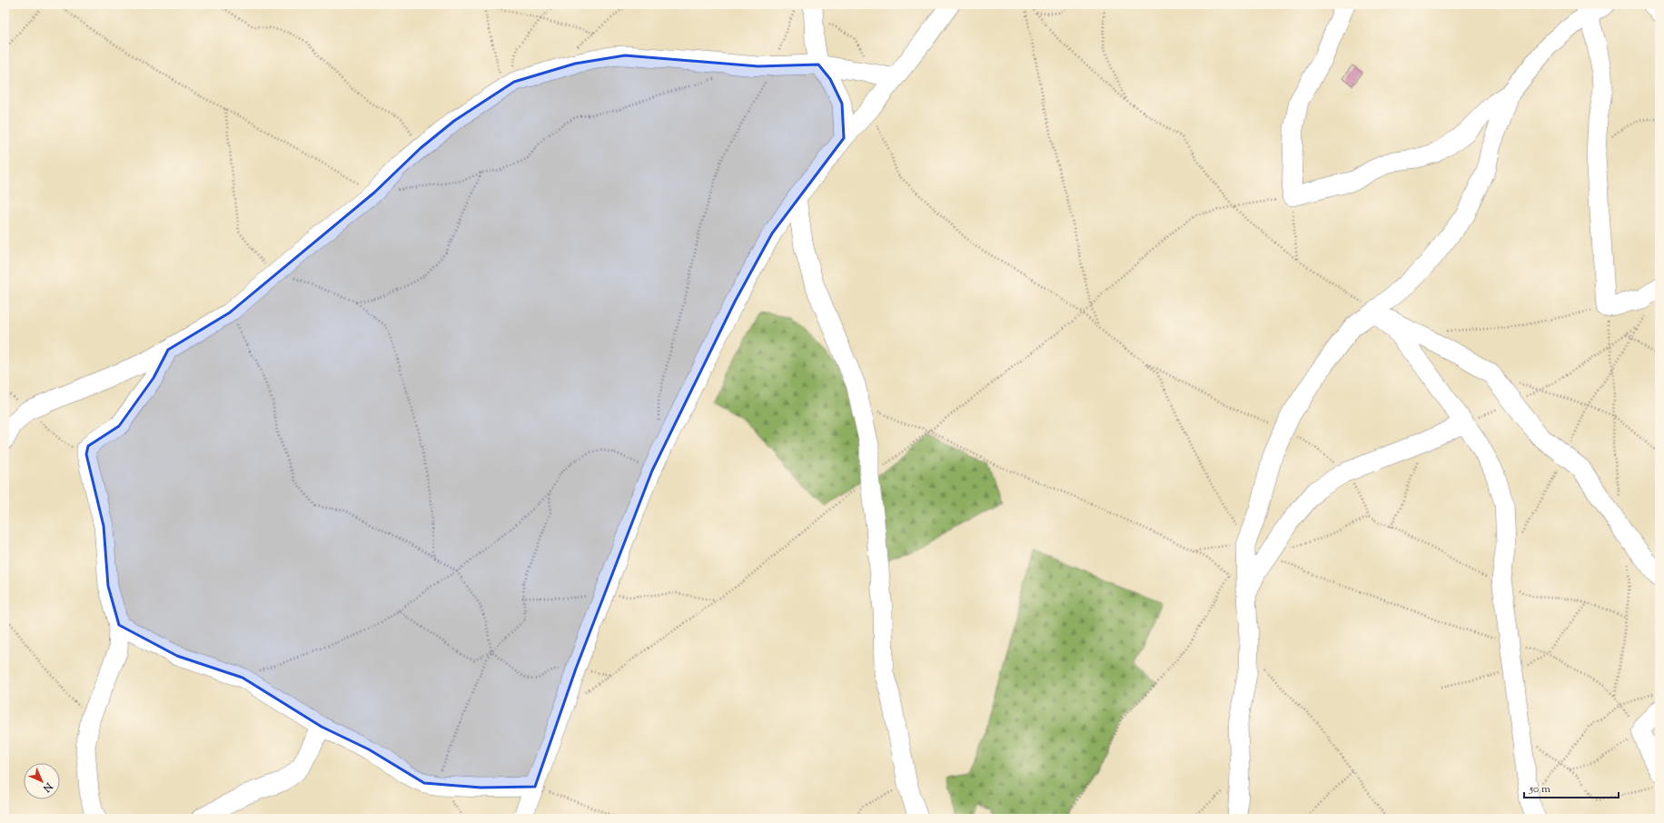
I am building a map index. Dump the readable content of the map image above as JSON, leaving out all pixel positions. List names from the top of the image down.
{
  "scale_bar": "50 m",
  "north": "bottom right"
}
